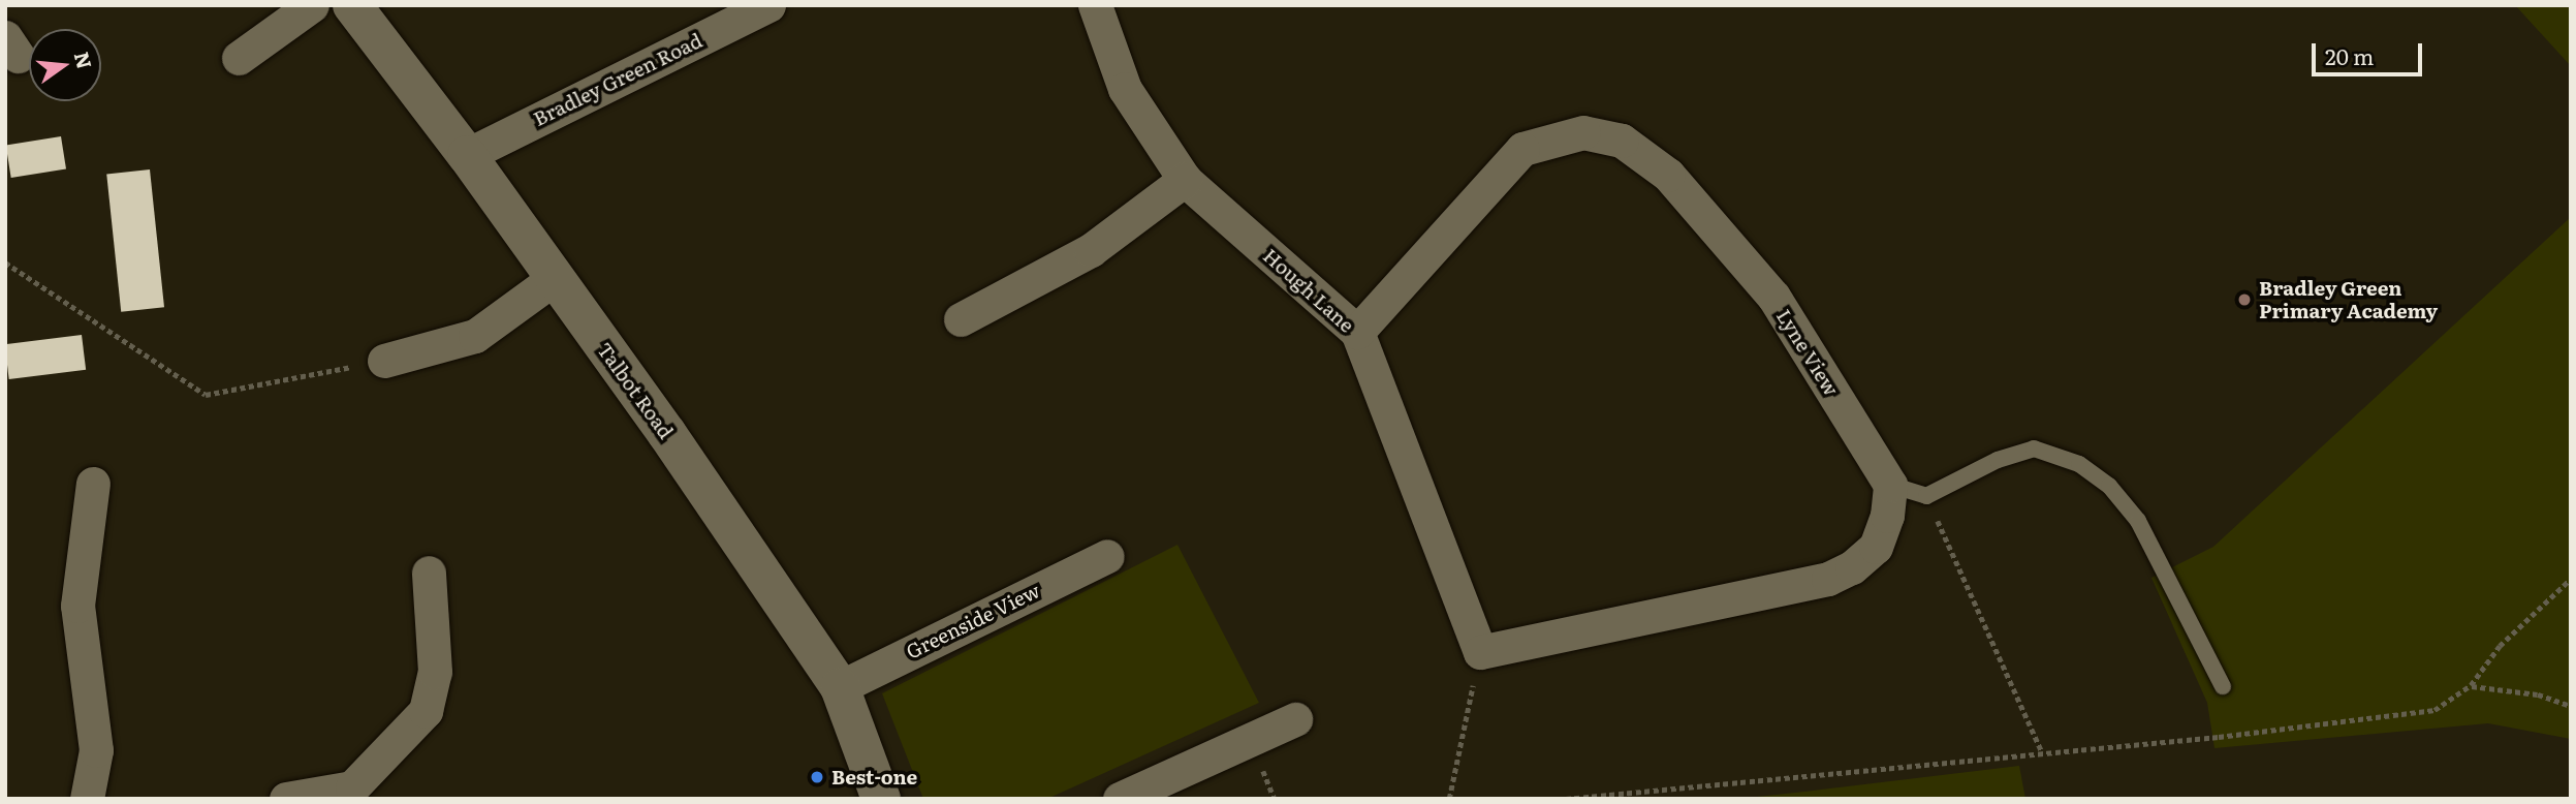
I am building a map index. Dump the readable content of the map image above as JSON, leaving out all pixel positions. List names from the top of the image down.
{
  "streets": {
    "street": [
      "Bradley Green Road",
      "Hough Lane",
      "Lyne View",
      "Talbot Road",
      "Greenside View"
    ]
  },
  "crossings": [
    ["Bradley Green Road", "Talbot Road"],
    ["Hough Lane", "Lyne View"],
    ["Talbot Road", "Greenside View"]
  ],
  "places": ["Bradley Green Primary Academy", "Best-one"],
  "scale_bar": "20 m",
  "north": "right"
}
